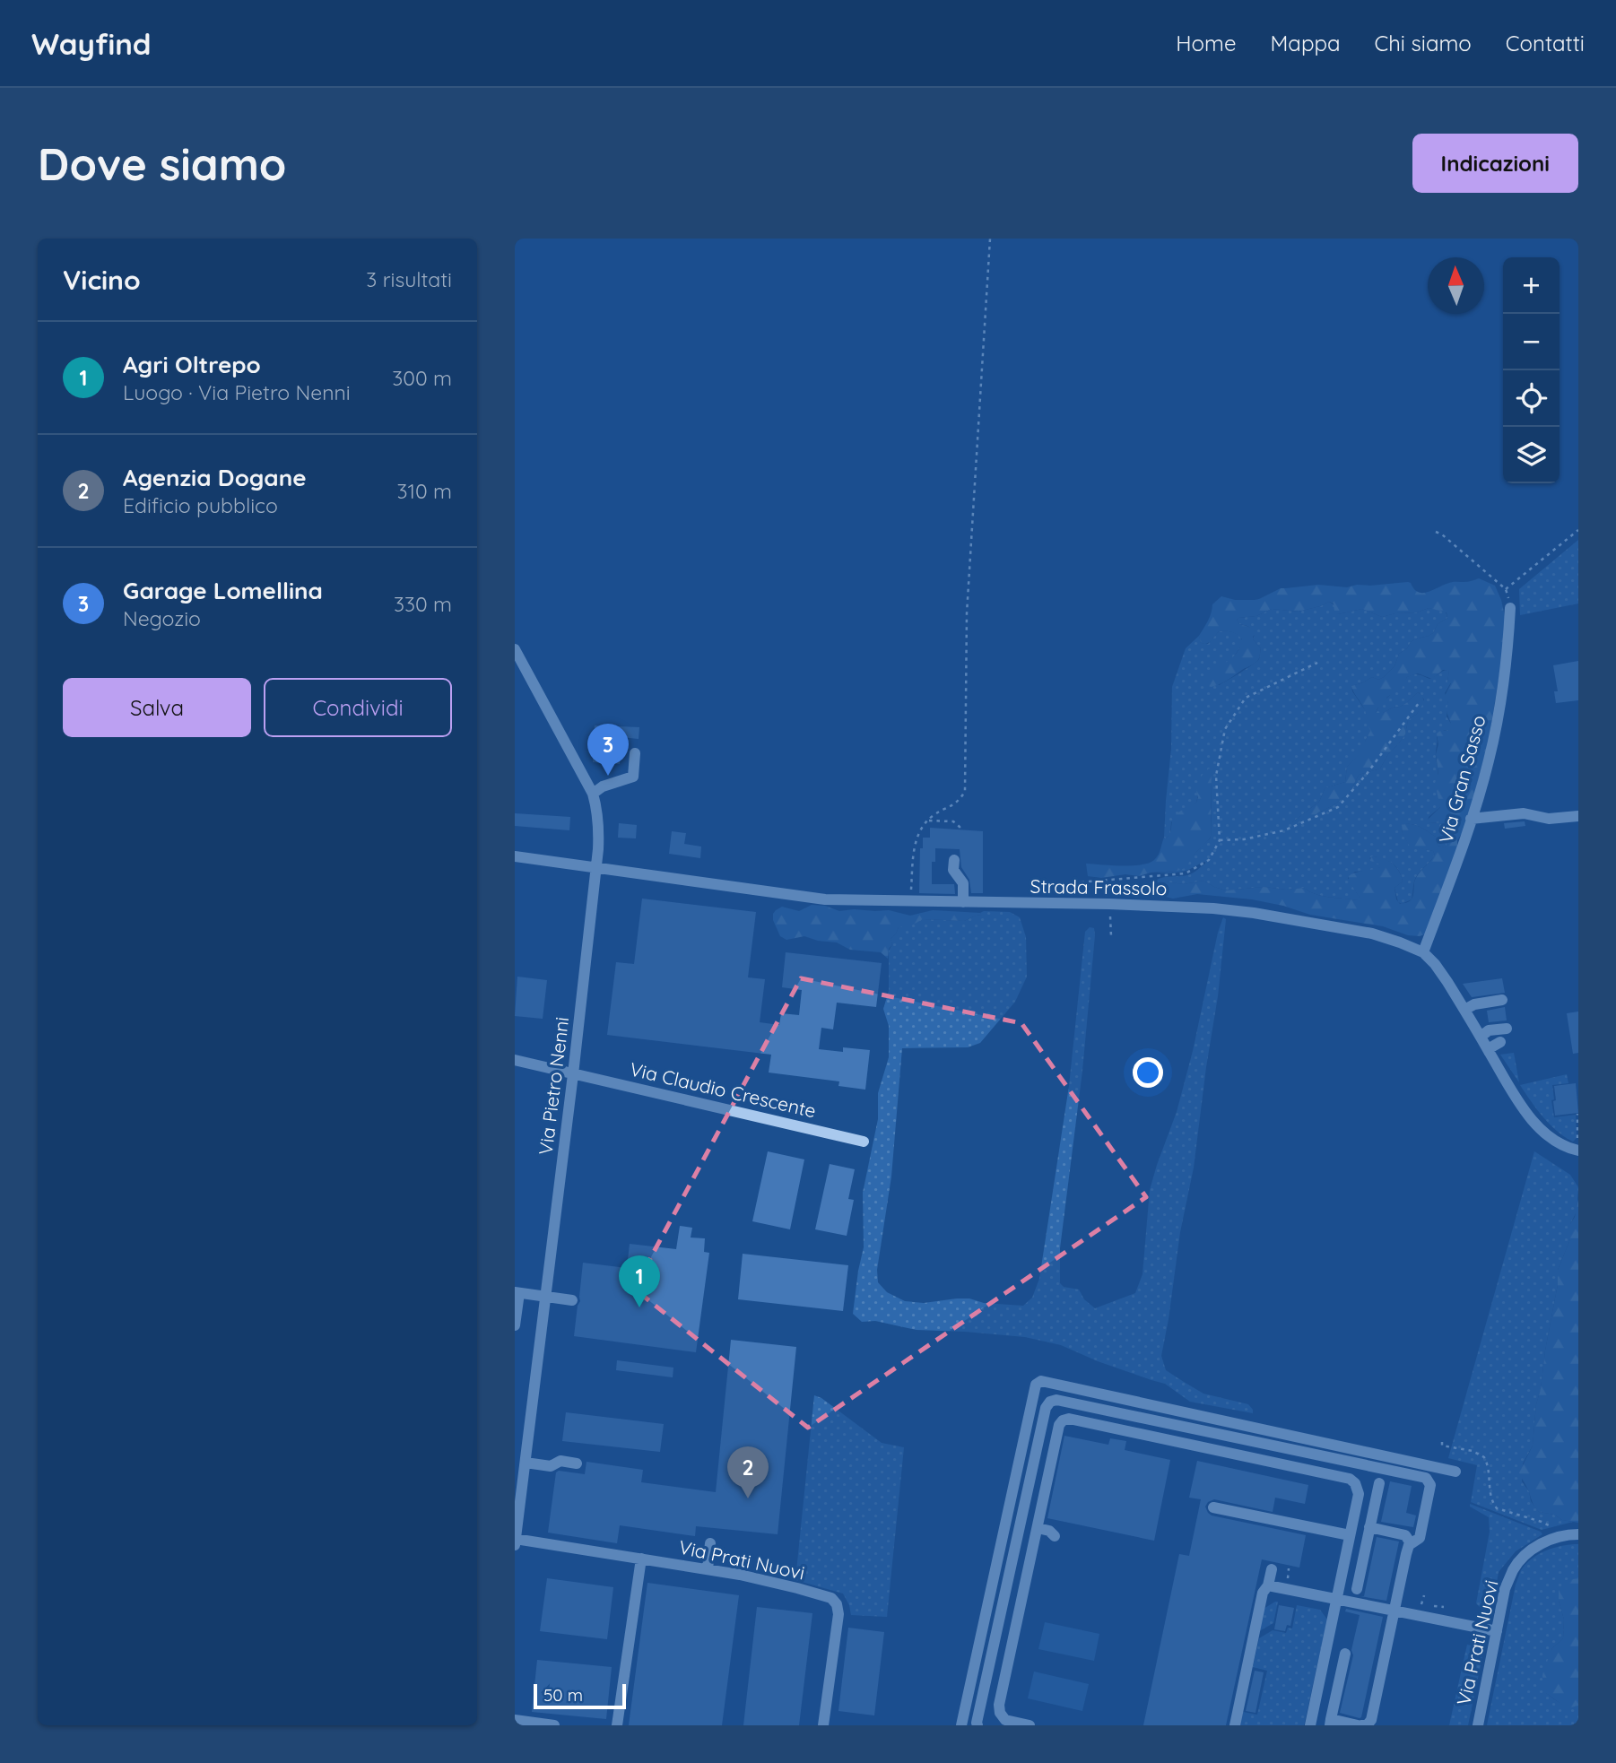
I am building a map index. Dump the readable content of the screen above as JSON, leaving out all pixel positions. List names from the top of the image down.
{
  "streets": {
    "street": [
      "Via Gran Sasso",
      "Strada Frassolo",
      "Via Pietro Nenni",
      "Via Claudio Crescente",
      "Via Prati Nuovi"
    ]
  },
  "crossings": [
    ["Via Gran Sasso", "Strada Frassolo"],
    ["Strada Frassolo", "Via Pietro Nenni"],
    ["Via Pietro Nenni", "Via Claudio Crescente"],
    ["Via Pietro Nenni", "Via Prati Nuovi"]
  ],
  "scale_bar": "50 m",
  "north": "top",
  "page": {
    "header": "Wayfind",
    "nav": [
      "Home",
      "Mappa",
      "Chi siamo",
      "Contatti"
    ],
    "buttons": [
      "Indicazioni",
      ["Salva", "Condividi"]
    ],
    "title": "Dove siamo",
    "heading": ["Vicino", "3 risultati"],
    "map_buttons": ["+", "−"],
    "list": [
      {
        "mark": "1",
        "name": "Agri Oltrepo",
        "note": "Luogo · Via Pietro Nenni",
        "value": "300 m"
      },
      {
        "mark": "2",
        "name": "Agenzia Dogane",
        "note": "Edificio pubblico",
        "value": "310 m"
      },
      {
        "mark": "3",
        "name": "Garage Lomellina",
        "note": "Negozio",
        "value": "330 m"
      }
    ],
    "pins": ["3", "1", "2"],
    "scale": "50 m"
  }
}
